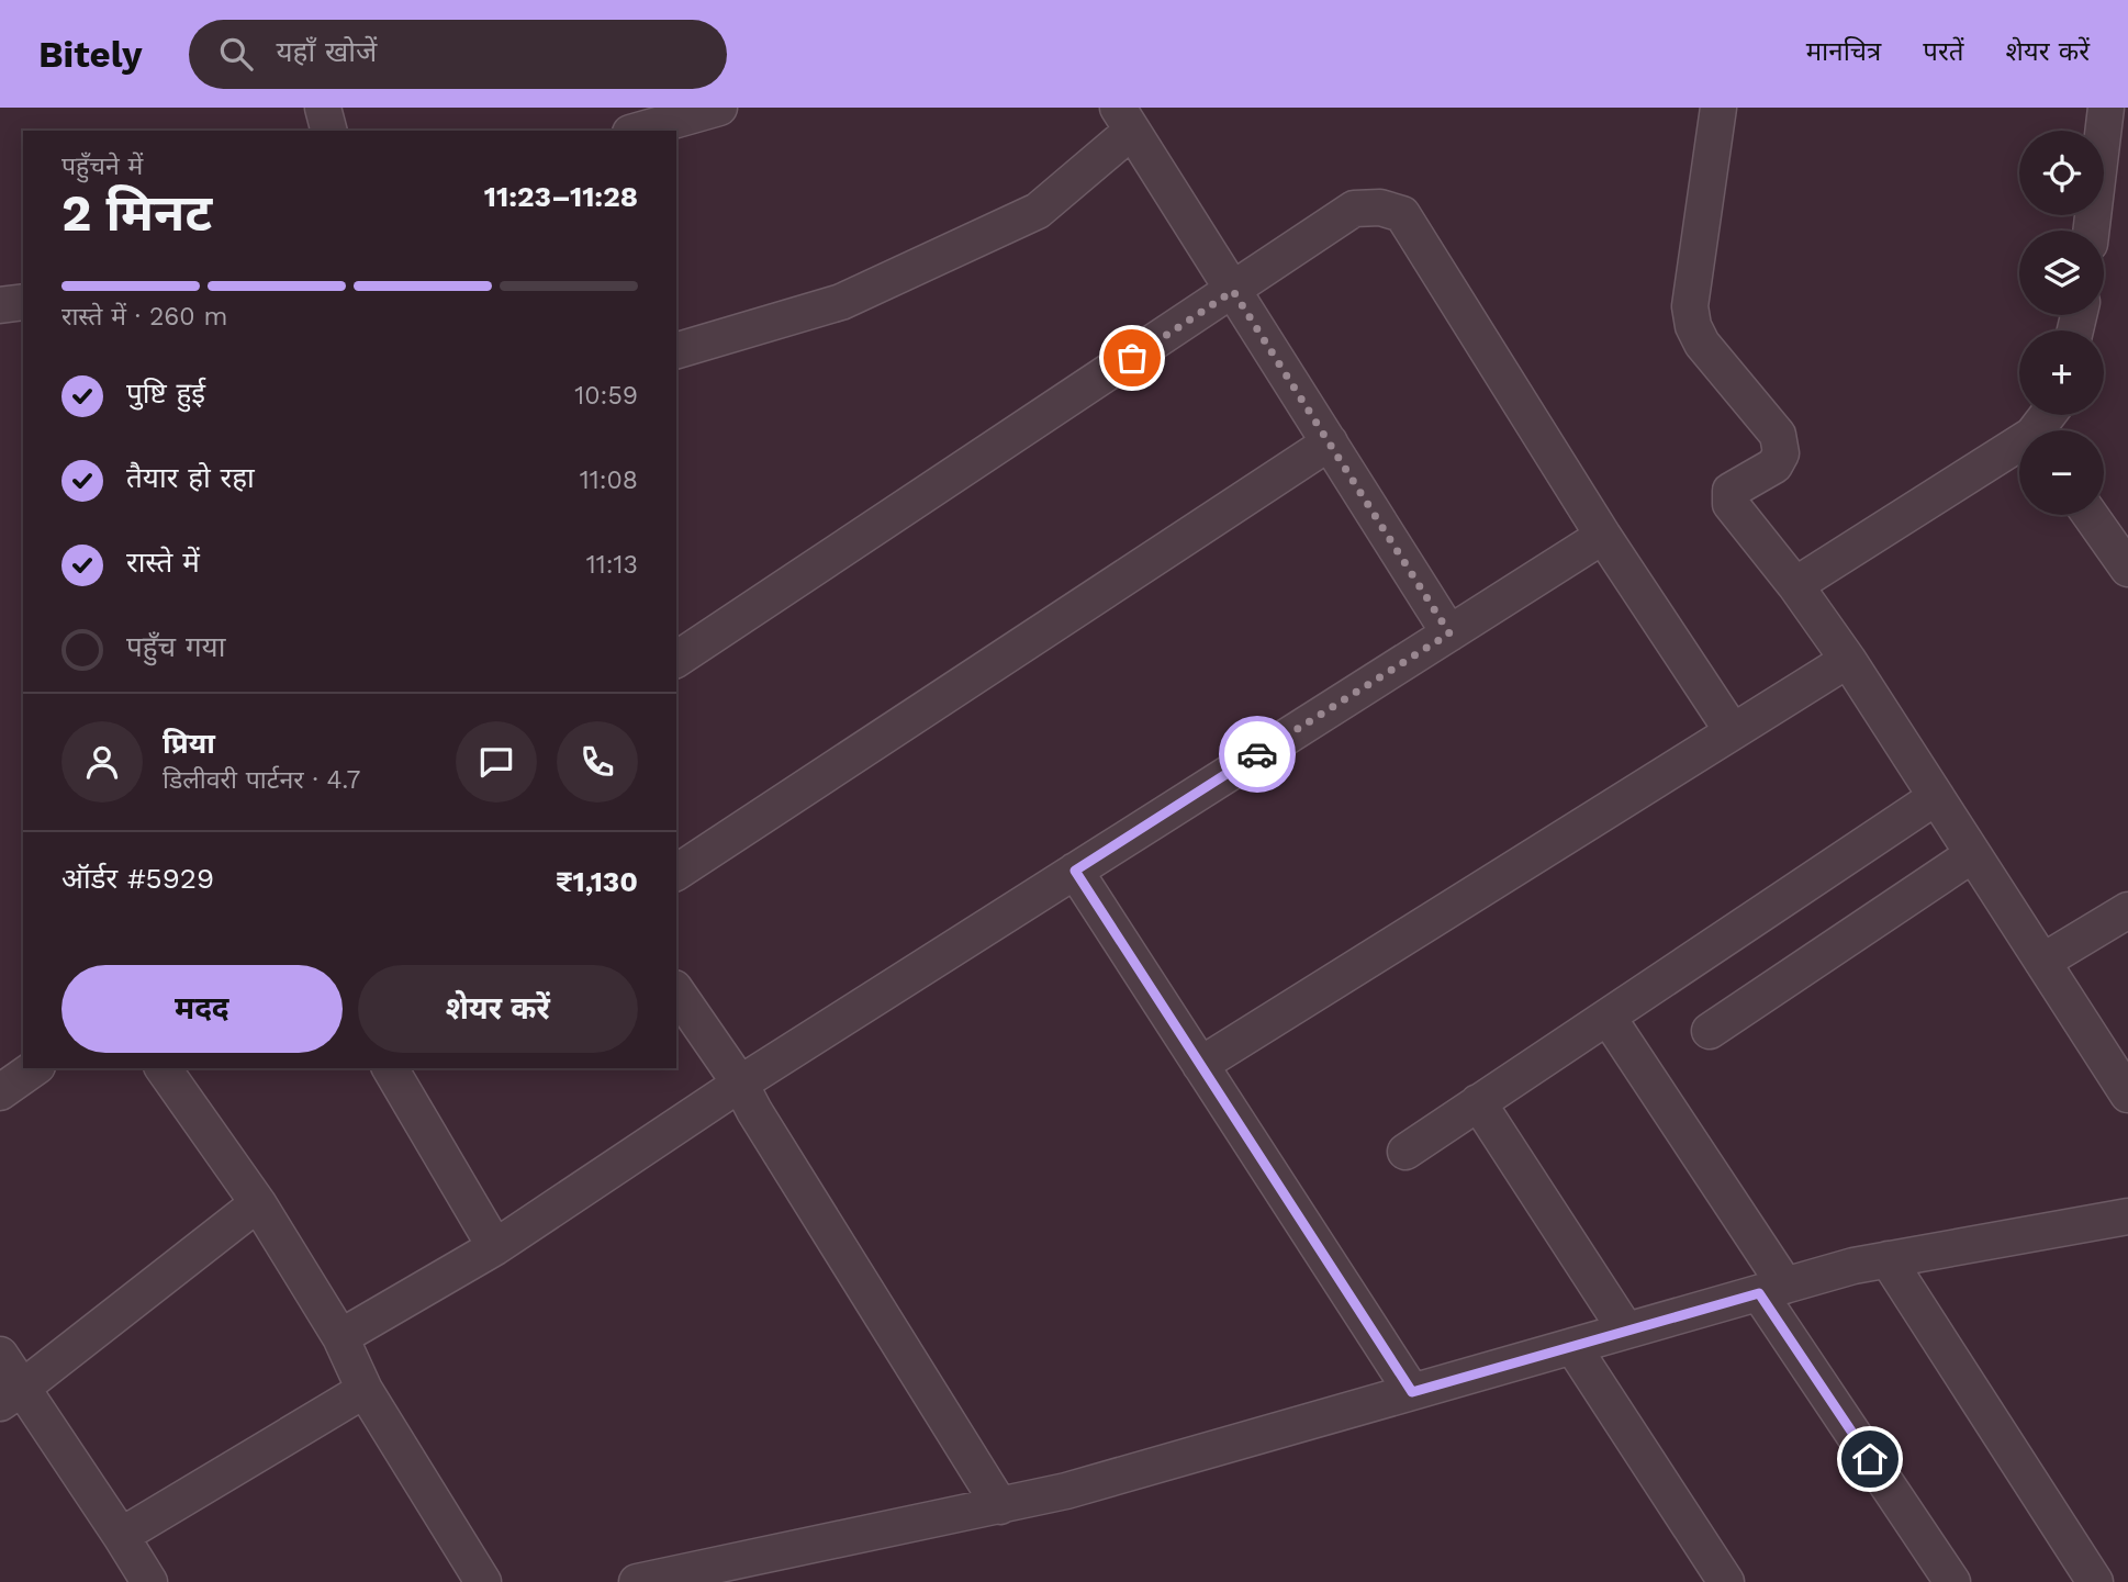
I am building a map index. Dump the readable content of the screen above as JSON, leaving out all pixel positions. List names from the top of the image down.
{
  "page": {
    "header": "Bitely",
    "search": "यहाँ खोजें",
    "nav": ["मानचित्र", "परतें", "शेयर करें"],
    "map_buttons": ["+", "−"],
    "heading": ["2 मिनट", "पहुँचने में", "11:23–11:28"],
    "panel": [
      "प्रिया",
      "डिलीवरी पार्टनर · 4.7",
      "ऑर्डर #5929",
      "₹1,130"
    ],
    "bar": "रास्ते में · 260 m",
    "list": [
      ["पुष्टि हुई", "10:59"],
      ["तैयार हो रहा", "11:08"],
      ["रास्ते में", "11:13"],
      "पहुँच गया"
    ],
    "buttons": ["मदद", "शेयर करें"]
  }
}
